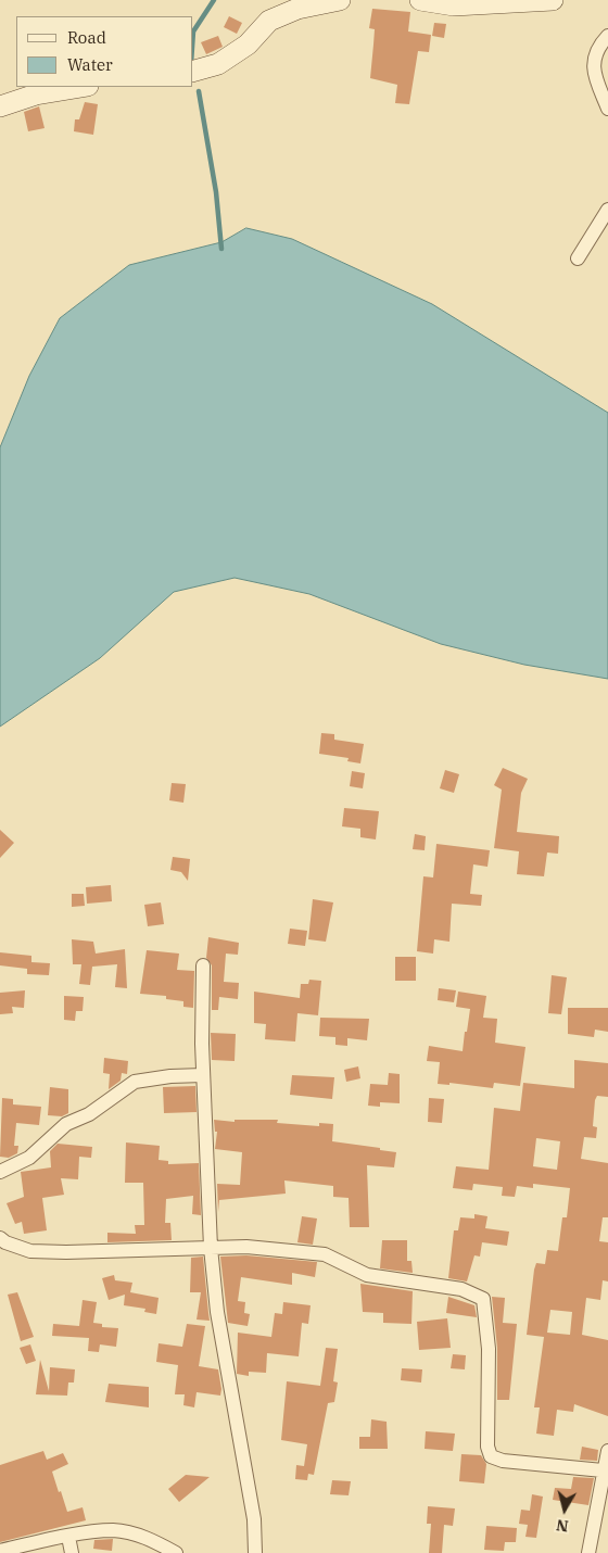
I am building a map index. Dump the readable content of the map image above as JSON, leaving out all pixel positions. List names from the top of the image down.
{
  "legend": ["Road", "Water"],
  "north": "bottom"
}
